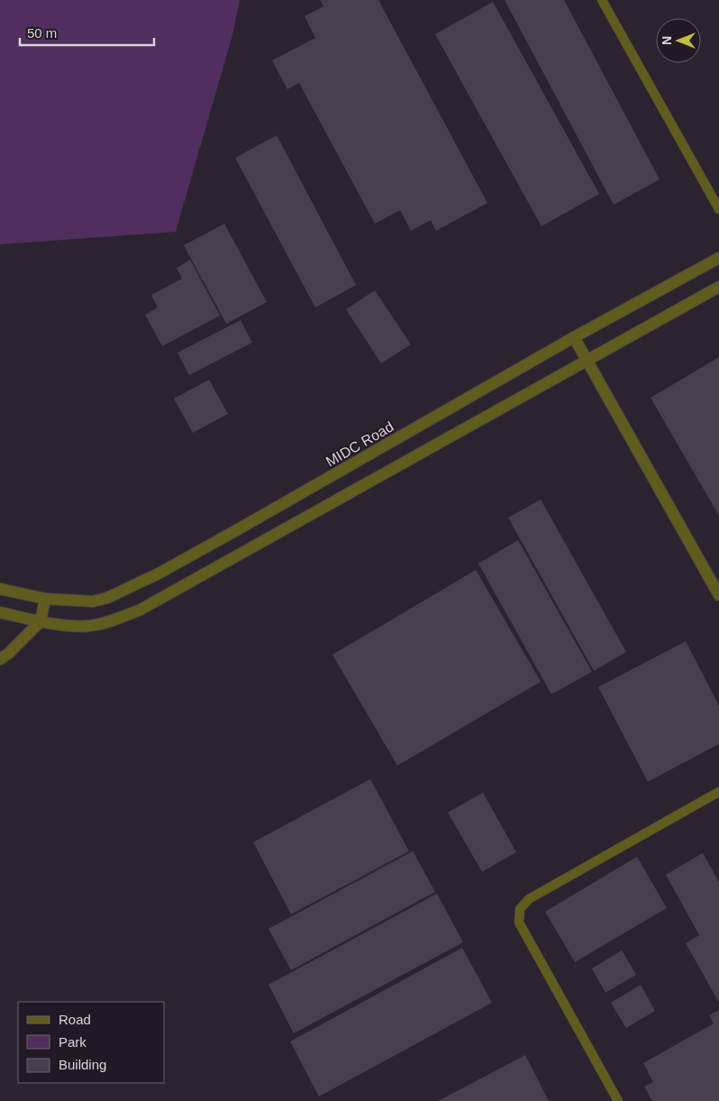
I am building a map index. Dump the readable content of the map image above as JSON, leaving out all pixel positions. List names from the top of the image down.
{
  "streets": {
    "street": ["MIDC Road"]
  },
  "legend": ["Road", "Park", "Building"],
  "scale_bar": "50 m",
  "north": "left"
}
